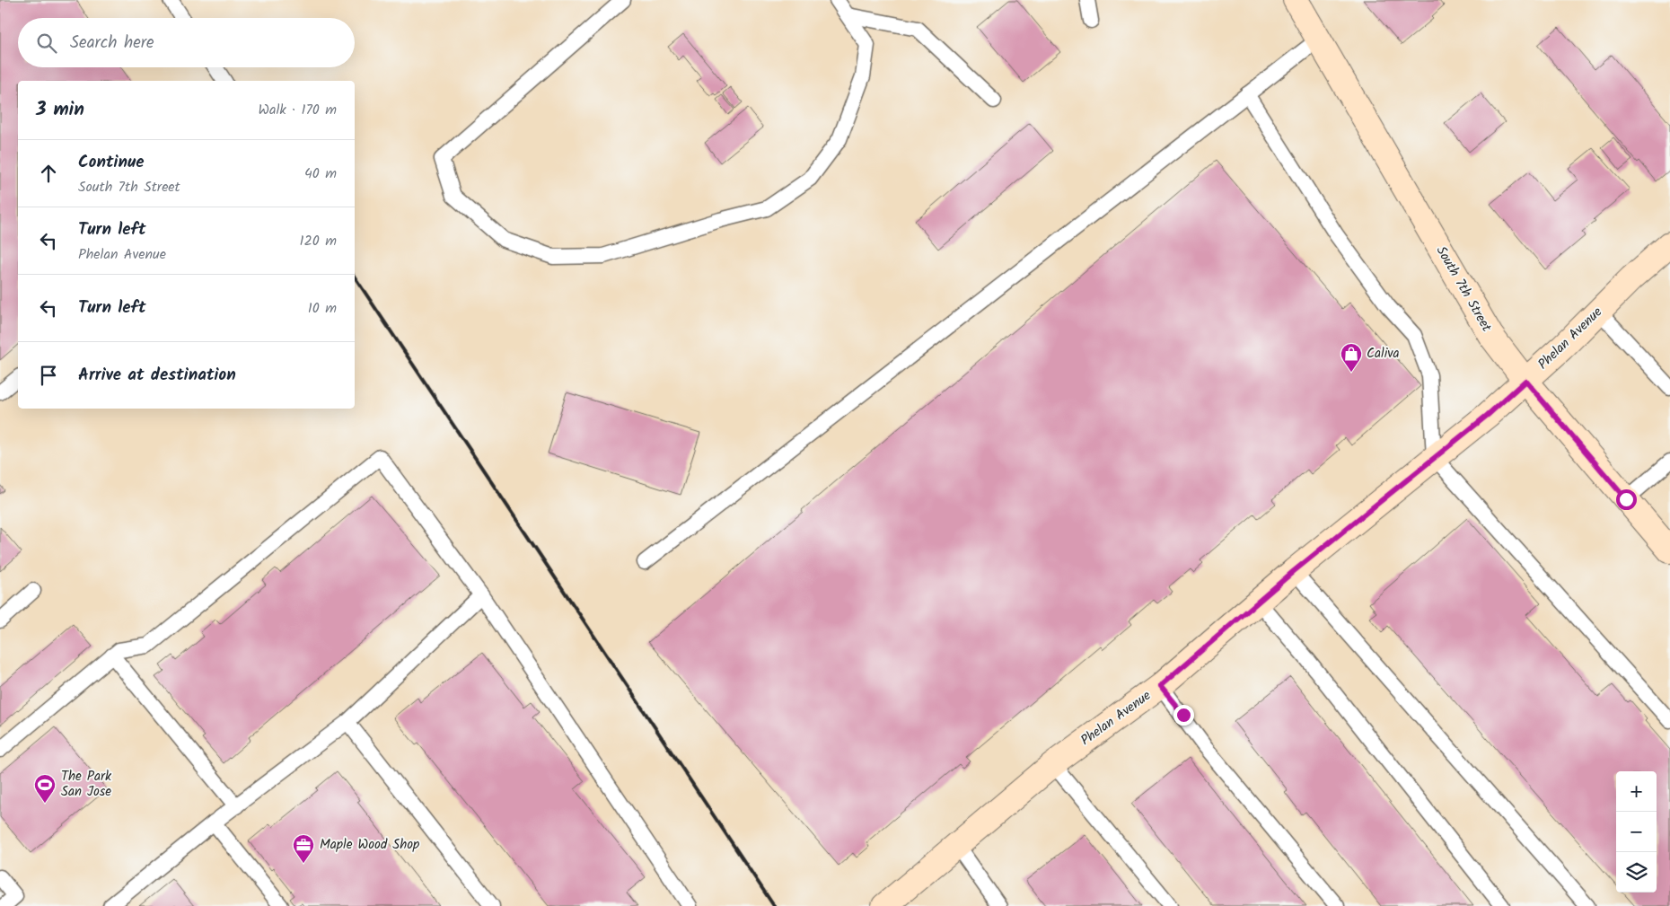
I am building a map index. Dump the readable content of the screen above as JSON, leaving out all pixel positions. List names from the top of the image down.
{
  "streets": {
    "street": ["South 7th Street", "Phelan Avenue"]
  },
  "crossings": [
    ["South 7th Street", "Phelan Avenue"]
  ],
  "places": {
    "shop": ["Caliva"],
    "sports": ["The Park San Jose"],
    "office": ["Maple Wood Shop"]
  },
  "page": {
    "search": "Search here",
    "heading": ["3 min", "Walk · 170 m"],
    "list": [
      ["Continue", "South 7th Street", "40 m"],
      ["Turn left", "Phelan Avenue", "120 m"],
      ["Turn left", "10 m"],
      "Arrive at destination"
    ],
    "map_buttons": ["+", "−"]
  }
}
